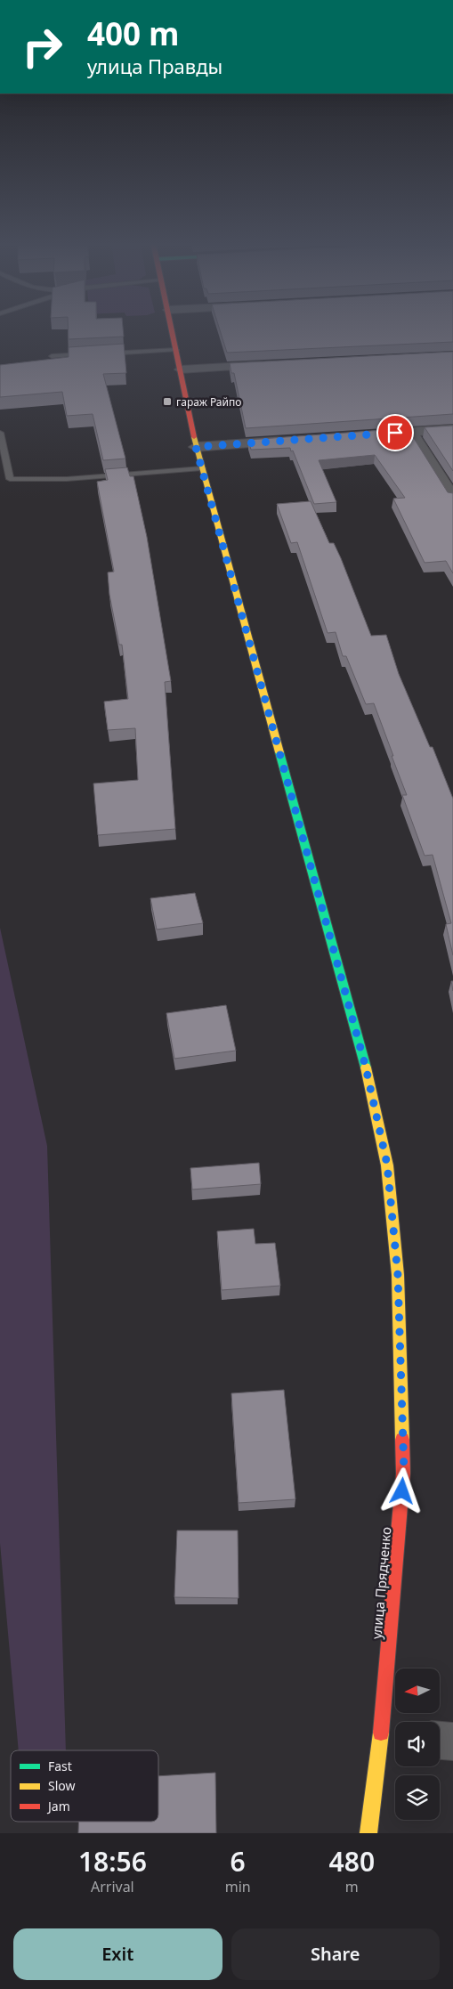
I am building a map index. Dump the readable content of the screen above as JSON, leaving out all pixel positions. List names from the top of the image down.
{
  "streets": {
    "main road": ["улица Прядченко"]
  },
  "places": {
    "transit": ["гараж Райпо"]
  },
  "legend": ["Fast", "Slow", "Jam"],
  "north": "left",
  "page": {
    "turn": ["400 m", "улица Правды"],
    "eta": [
      "18:56",
      "Arrival",
      "6",
      "min",
      "480",
      "m"
    ],
    "buttons": ["Exit", "Share"]
  }
}
